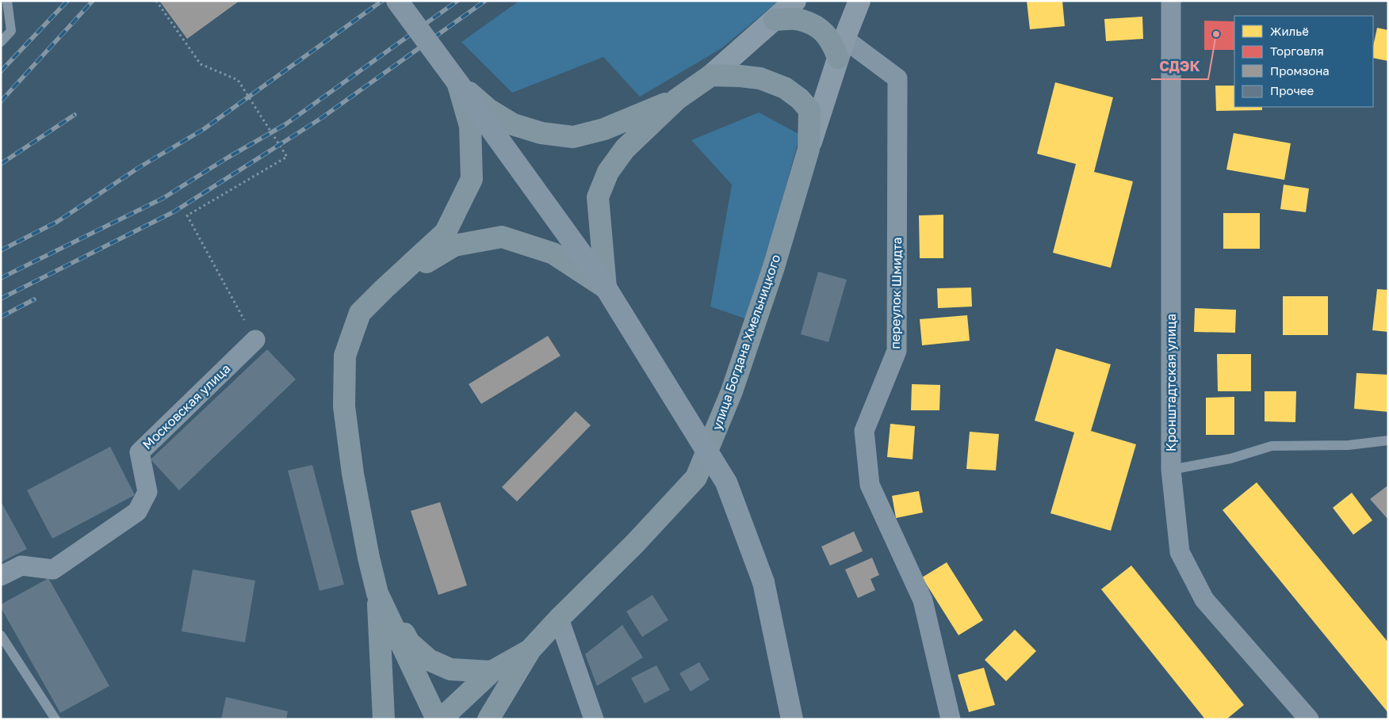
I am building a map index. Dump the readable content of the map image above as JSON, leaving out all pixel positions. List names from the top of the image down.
{
  "streets": {
    "main road": ["улица Богдана Хмельницкого"],
    "street": ["переулок Шмидта", "Кронштадтская улица", "Московская улица"]
  },
  "crossings": [
    ["переулок Шмидта", "улица Богдана Хмельницкого"]
  ],
  "places": ["СДЭК"],
  "legend": [
    "Жильё",
    "Торговля",
    "Промзона",
    "Прочее"
  ]
}
